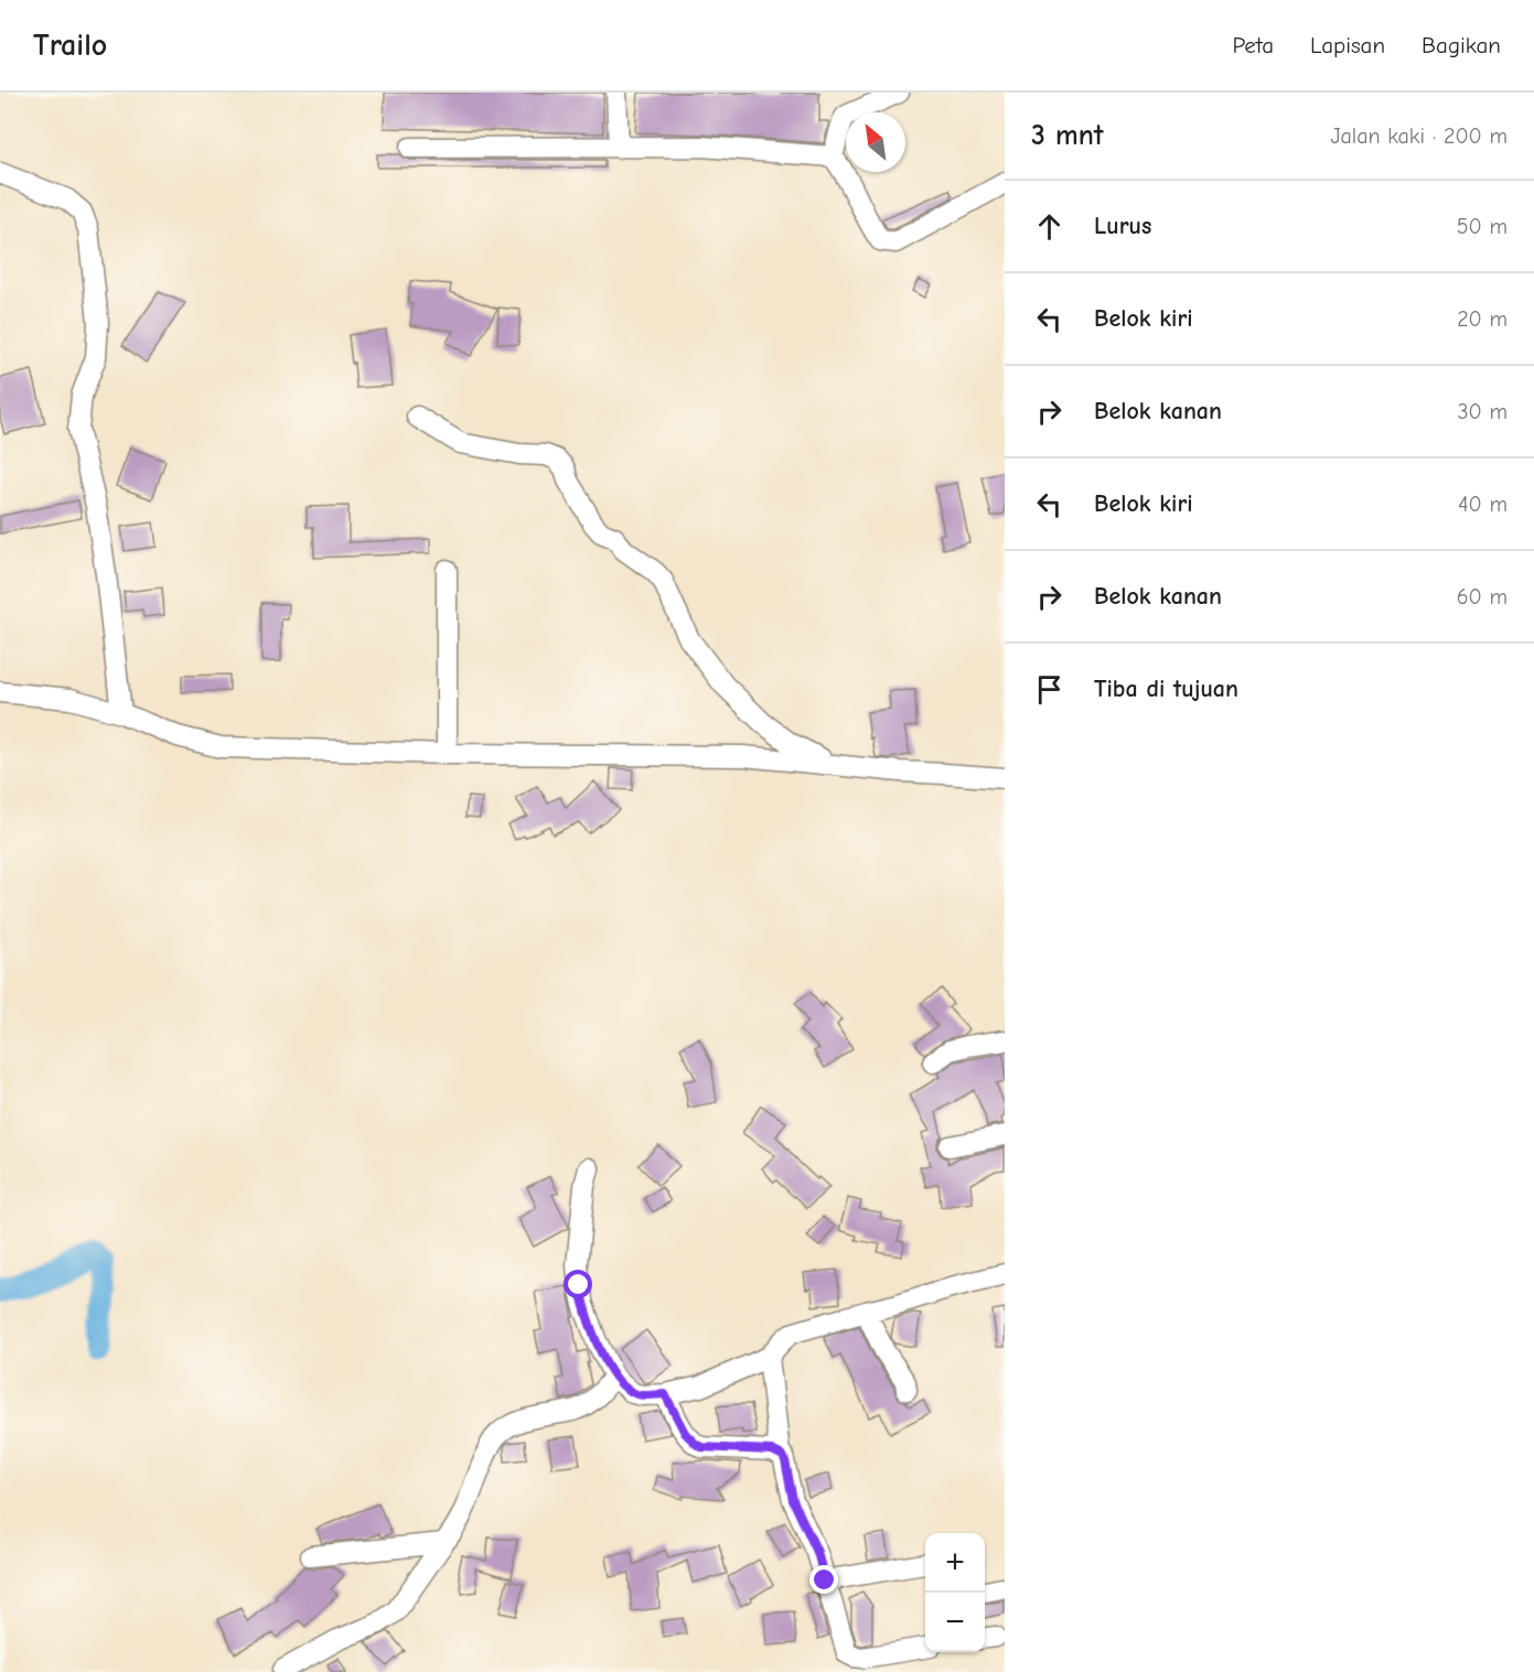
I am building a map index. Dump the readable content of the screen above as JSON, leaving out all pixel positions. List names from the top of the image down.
{
  "north": "top left",
  "page": {
    "header": "Trailo",
    "nav": ["Peta", "Lapisan", "Bagikan"],
    "heading": ["3 mnt", "Jalan kaki · 200 m"],
    "list": [
      ["Lurus", "50 m"],
      ["Belok kiri", "20 m"],
      ["Belok kanan", "30 m"],
      ["Belok kiri", "40 m"],
      ["Belok kanan", "60 m"],
      "Tiba di tujuan"
    ],
    "map_buttons": ["+", "−"]
  }
}
